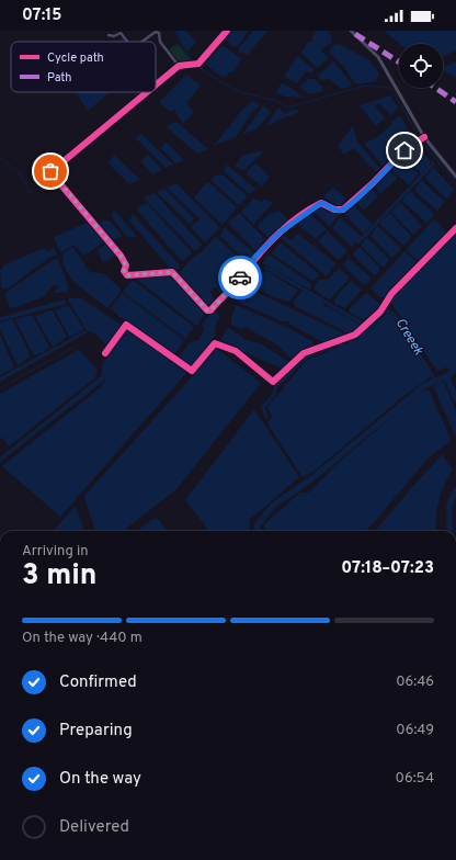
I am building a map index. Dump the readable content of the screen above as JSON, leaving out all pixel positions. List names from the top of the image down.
{
  "water": ["Creeek"],
  "legend": ["Cycle path", "Path"],
  "page": {
    "status": "07:15",
    "heading": ["3 min", "Arriving in", "07:18–07:23"],
    "bar": "On the way · 440 m",
    "list": [
      ["Confirmed", "06:46"],
      ["Preparing", "06:49"],
      ["On the way", "06:54"],
      "Delivered"
    ]
  }
}
